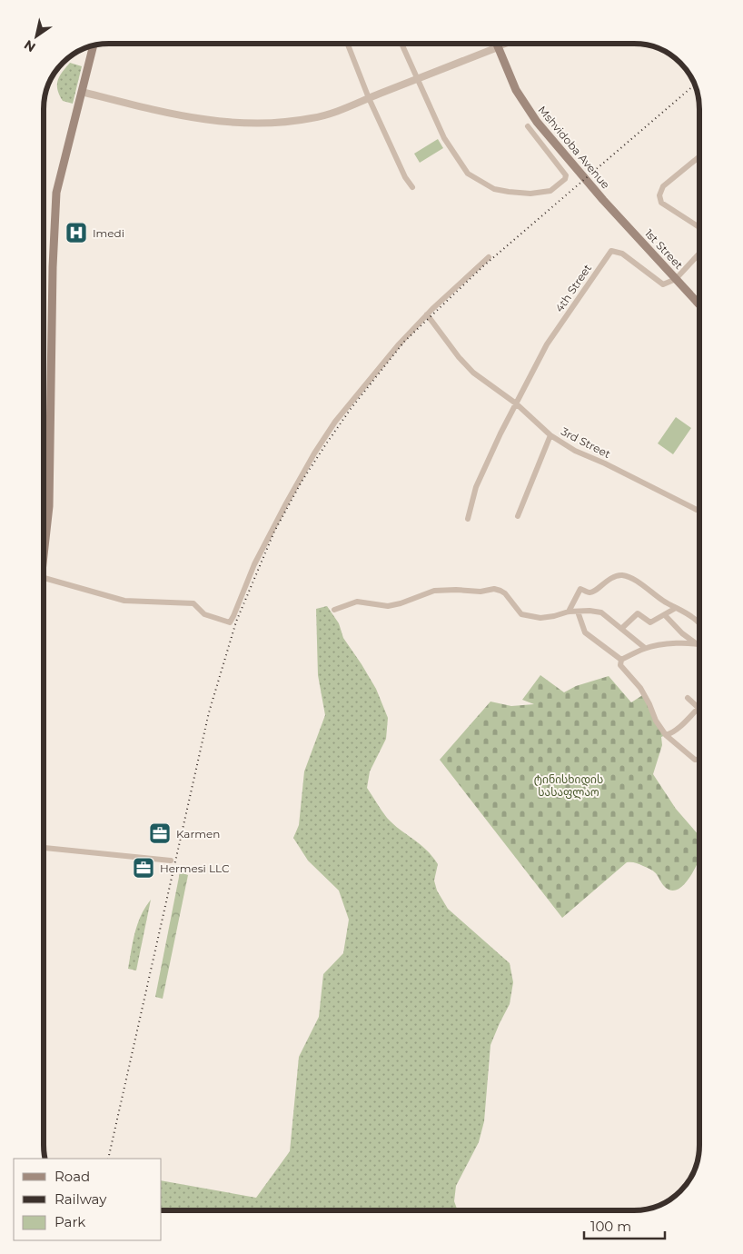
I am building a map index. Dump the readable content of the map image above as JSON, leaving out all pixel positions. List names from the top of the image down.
{
  "streets": {
    "main road": ["Mshvidoba Avenue", "1st Street"],
    "street": ["4th Street", "3rd Street"]
  },
  "crossings": [
    ["Mshvidoba Avenue", "1st Street"],
    ["1st Street", "4th Street"],
    ["4th Street", "3rd Street"]
  ],
  "parks": ["ტინისხიდის სასაფლაო"],
  "places": {
    "hospital": ["Imedi"],
    "office": ["Karmen", "Hermesi LLC"]
  },
  "legend": ["Road", "Railway", "Park"],
  "scale_bar": "100 m",
  "north": "bottom left"
}
